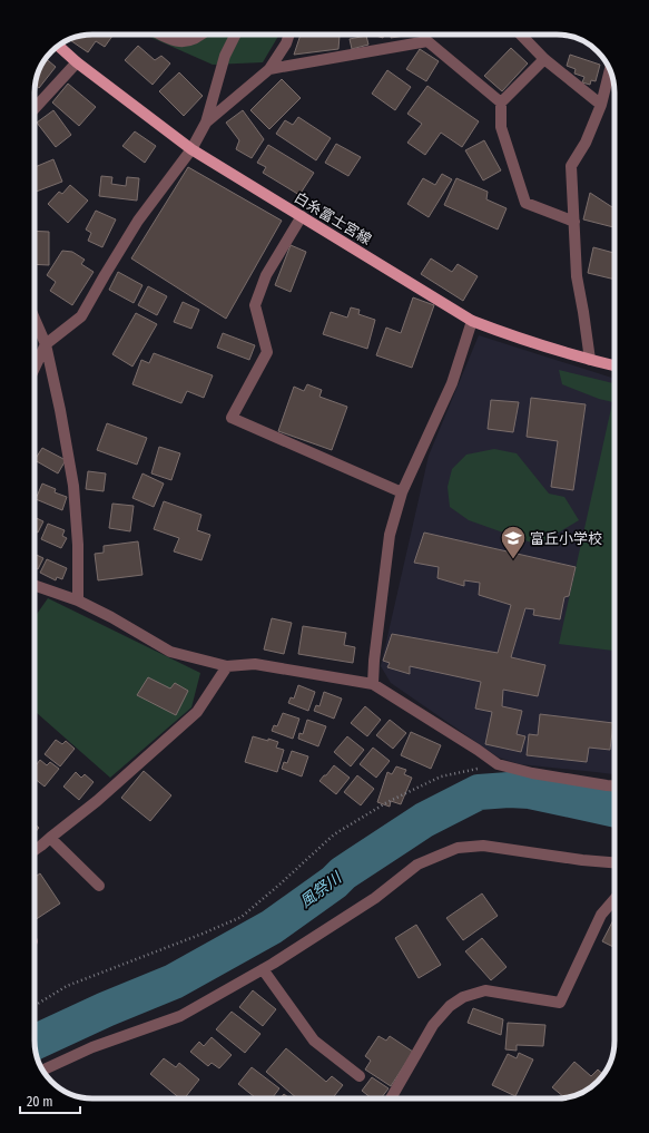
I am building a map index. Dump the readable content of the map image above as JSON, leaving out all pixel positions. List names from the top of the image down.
{
  "streets": {
    "main road": ["白糸富士宮線"]
  },
  "water": ["風祭川"],
  "places": {
    "school or university": ["富丘小学校"]
  },
  "scale_bar": "20 m"
}
